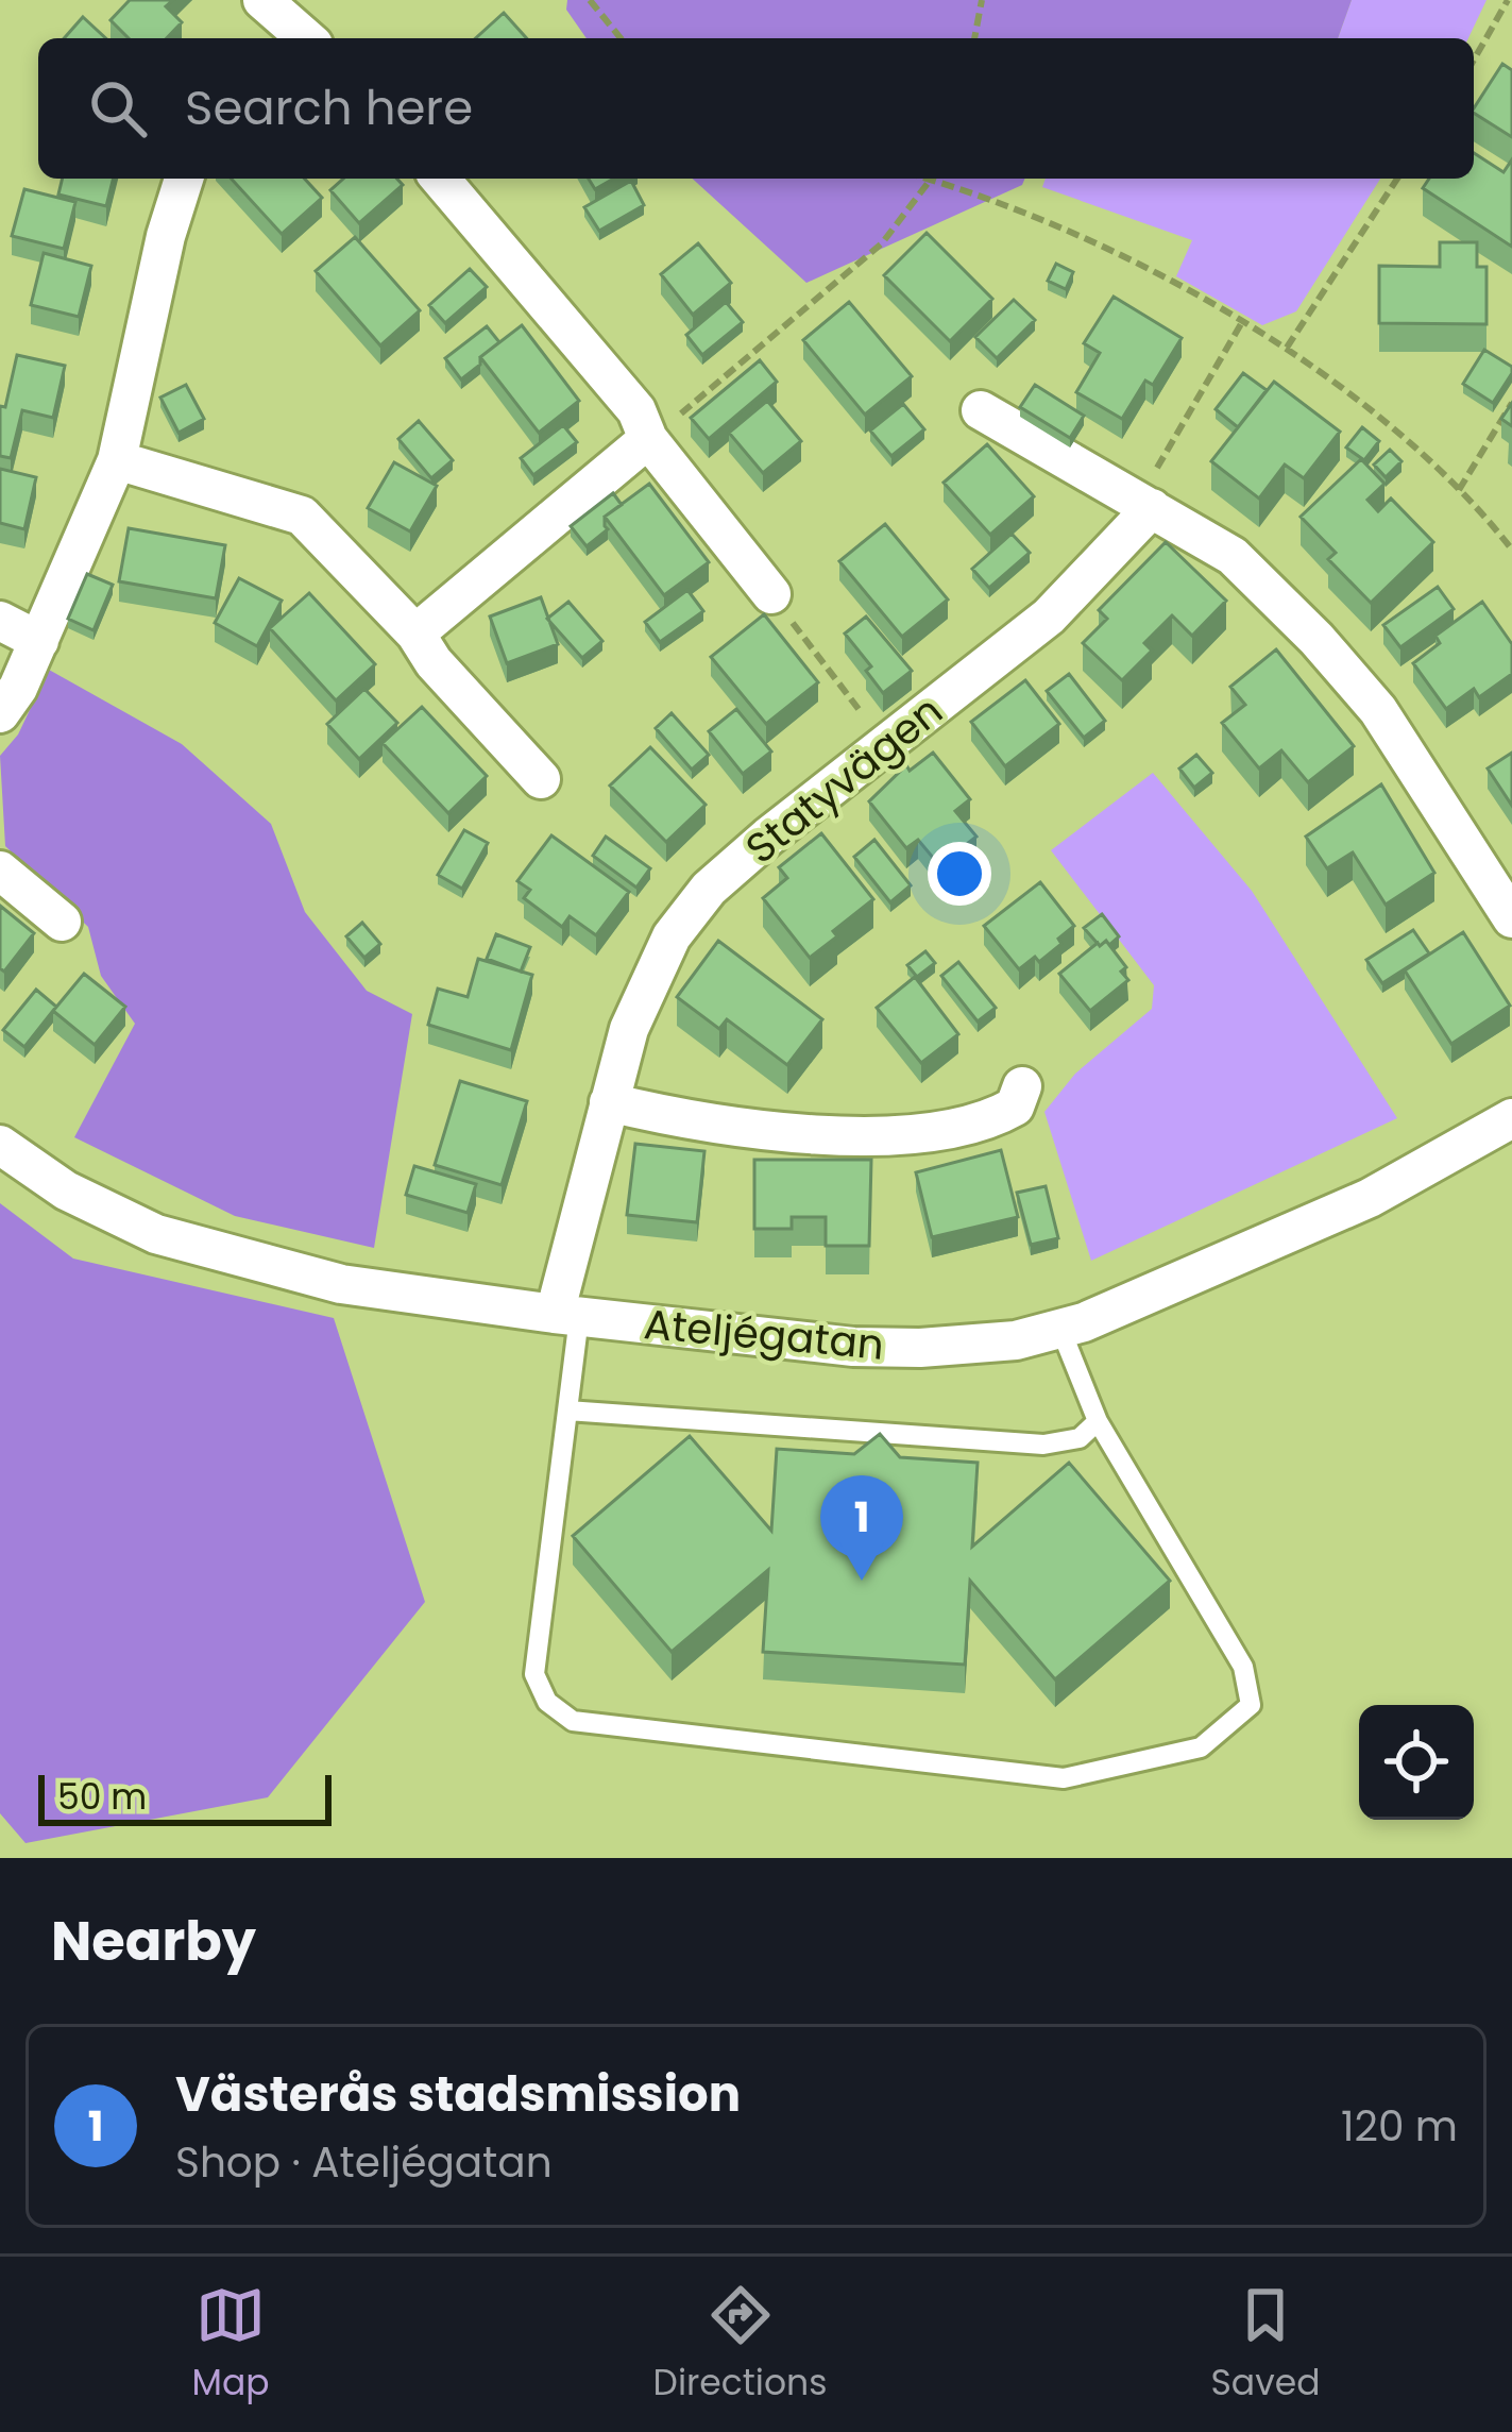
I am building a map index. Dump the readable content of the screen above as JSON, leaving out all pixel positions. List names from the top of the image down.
{
  "streets": {
    "street": ["Statyvägen", "Ateljégatan"]
  },
  "crossings": [
    ["Statyvägen", "Ateljégatan"]
  ],
  "scale_bar": "50 m",
  "page": {
    "search": "Search here",
    "pins": "1",
    "scale": "50 m",
    "heading": "Nearby",
    "list": [
      {
        "mark": "1",
        "name": "Västerås stadsmission",
        "note": "Shop · Ateljégatan",
        "value": "120 m"
      }
    ],
    "nav": ["Map", "Directions", "Saved"]
  }
}
